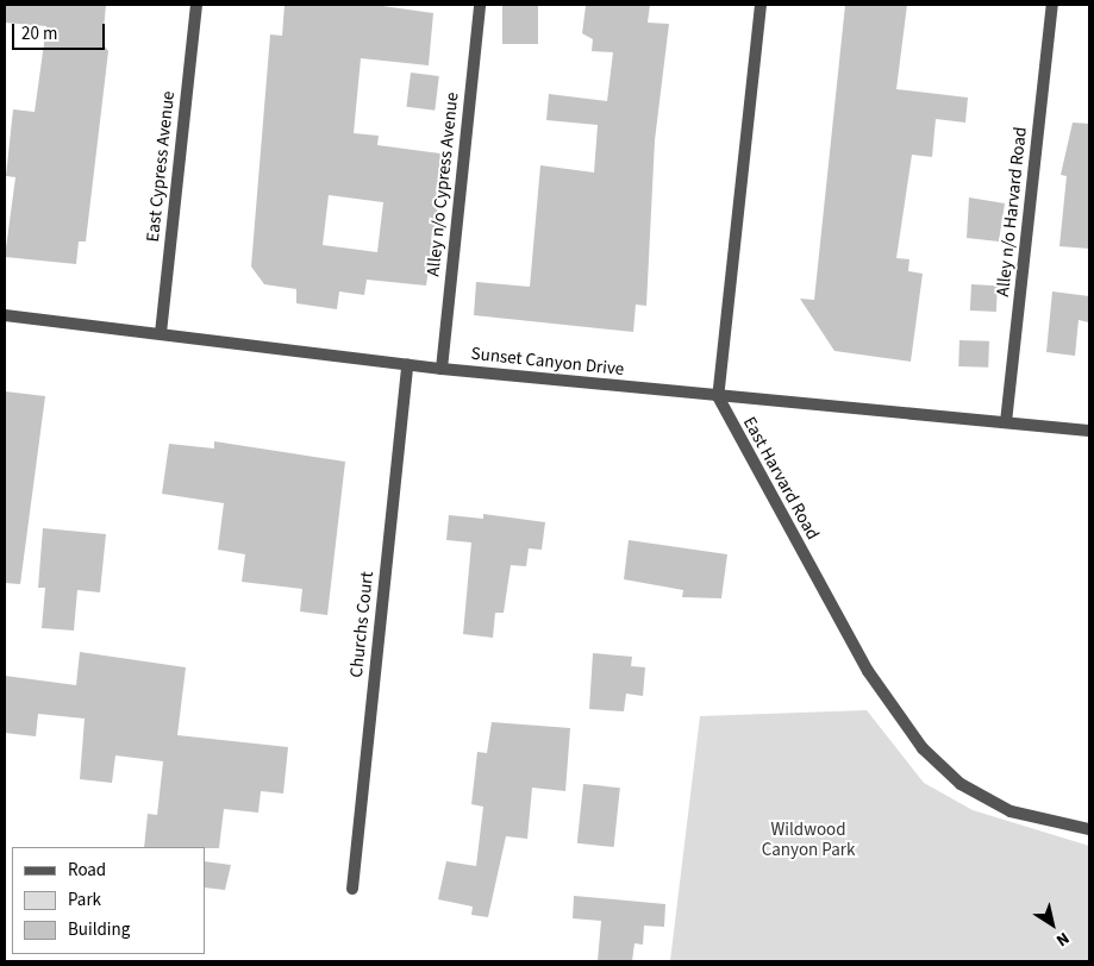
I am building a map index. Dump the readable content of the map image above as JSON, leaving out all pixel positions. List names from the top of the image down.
{
  "streets": {
    "street": [
      "East Cypress Avenue",
      "Alley n/o Cypress Avenue",
      "Alley n/o Harvard Road",
      "Sunset Canyon Drive",
      "East Harvard Road",
      "Churchs Court"
    ]
  },
  "crossings": [
    ["East Cypress Avenue", "Sunset Canyon Drive"],
    ["Alley n/o Cypress Avenue", "Sunset Canyon Drive"],
    ["Alley n/o Harvard Road", "Sunset Canyon Drive"],
    ["Sunset Canyon Drive", "East Harvard Road"],
    ["Sunset Canyon Drive", "Churchs Court"]
  ],
  "parks": ["Wildwood Canyon Park"],
  "legend": ["Road", "Park", "Building"],
  "scale_bar": "20 m",
  "north": "bottom right"
}
